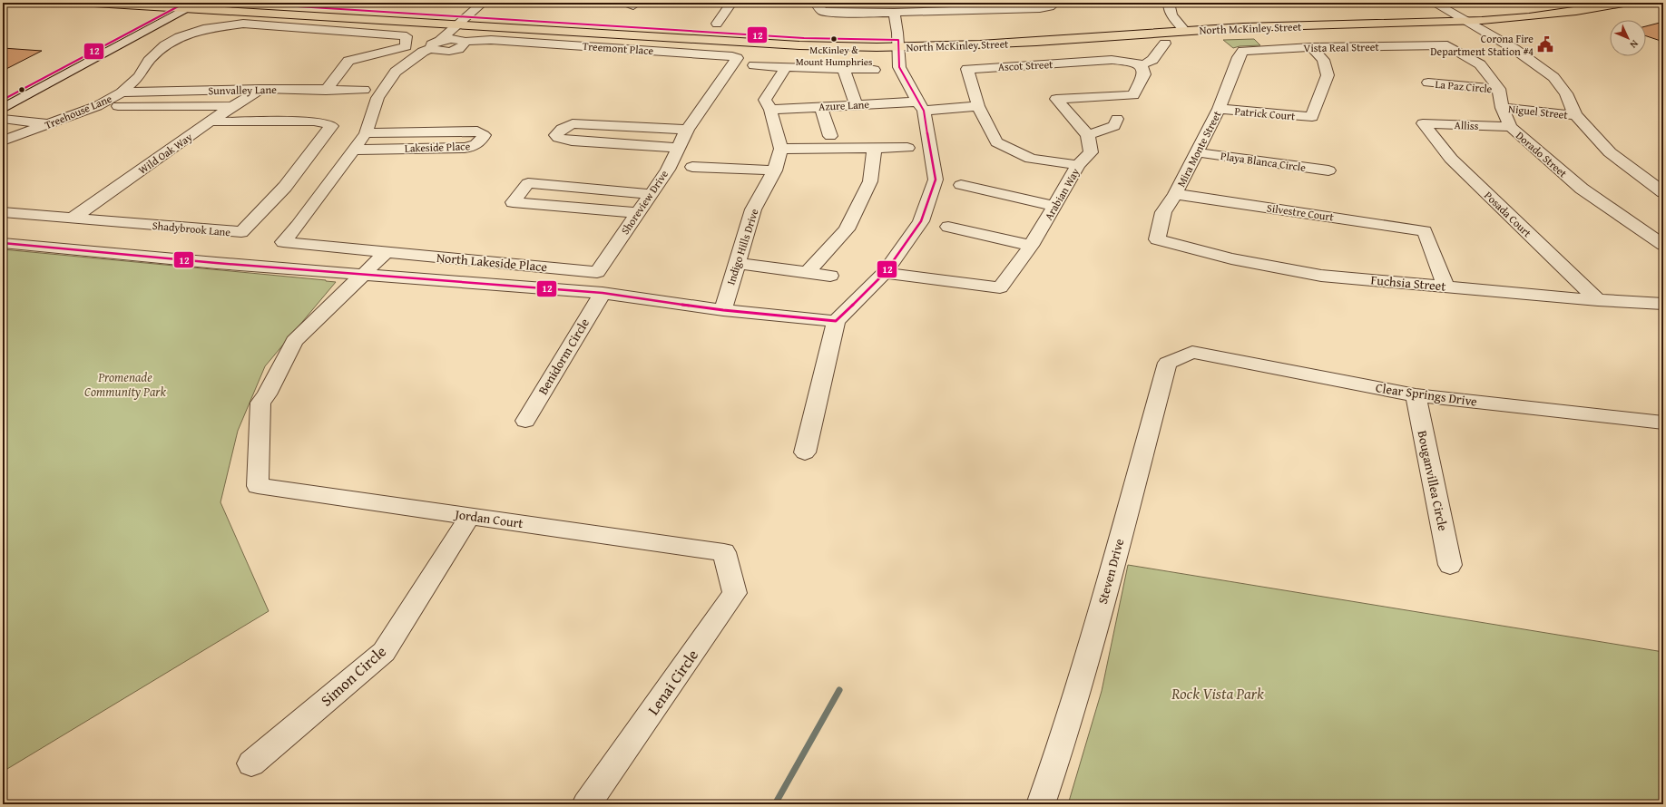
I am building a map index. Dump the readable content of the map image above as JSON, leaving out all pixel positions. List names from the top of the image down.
{
  "streets": {
    "main road": ["North McKinley Street"],
    "street": [
      "Vista Real Street",
      "Treemont Place",
      "Ascot Street",
      "La Paz Circle",
      "Sunvalley Lane",
      "Azure Lane",
      "Treehouse Lane",
      "Niguel Street",
      "Patrick Court",
      "Alliss",
      "Lakeside Place",
      "Mira Monte Street",
      "Wild Oak Way",
      "Dorado Street",
      "Playa Blanca Circle",
      "Arabian Way",
      "Shoreview Drive",
      "Silvestre Court",
      "Posada Court",
      "Shadybrook Lane",
      "Indigo Hills Drive",
      "North Lakeside Place",
      "Fuchsia Street",
      "Benidorm Circle",
      "Clear Springs Drive",
      "Bouganvillea Circle",
      "Jordan Court",
      "Steven Drive",
      "Simon Circle",
      "Lenai Circle"
    ]
  },
  "crossings": [
    ["Vista Real Street", "Patrick Court"],
    ["Vista Real Street", "Mira Monte Street"],
    ["Vista Real Street", "Dorado Street"],
    ["Treemont Place", "Shoreview Drive"],
    ["Ascot Street", "Azure Lane"],
    ["La Paz Circle", "Dorado Street"],
    ["Sunvalley Lane", "Treehouse Lane"],
    ["Sunvalley Lane", "Wild Oak Way"],
    ["Niguel Street", "Dorado Street"],
    ["Patrick Court", "Mira Monte Street"],
    ["Alliss", "Dorado Street"],
    ["Alliss", "Posada Court"],
    ["Lakeside Place", "North Lakeside Place"],
    ["Mira Monte Street", "Playa Blanca Circle"],
    ["Mira Monte Street", "Silvestre Court"],
    ["Mira Monte Street", "Fuchsia Street"],
    ["Wild Oak Way", "Shadybrook Lane"],
    ["Shoreview Drive", "North Lakeside Place"],
    ["Silvestre Court", "Fuchsia Street"],
    ["Posada Court", "Fuchsia Street"],
    ["Clear Springs Drive", "Bouganvillea Circle"],
    ["Clear Springs Drive", "Steven Drive"],
    ["Jordan Court", "Simon Circle"],
    ["Jordan Court", "Lenai Circle"]
  ],
  "parks": ["Promenade Community Park", "Rock Vista Park"],
  "places": {
    "other": ["McKinley & Mount Humphries"],
    "public building": ["Corona Fire Department Station #4"]
  },
  "lines": ["transit line 12"],
  "north": "bottom right"
}
